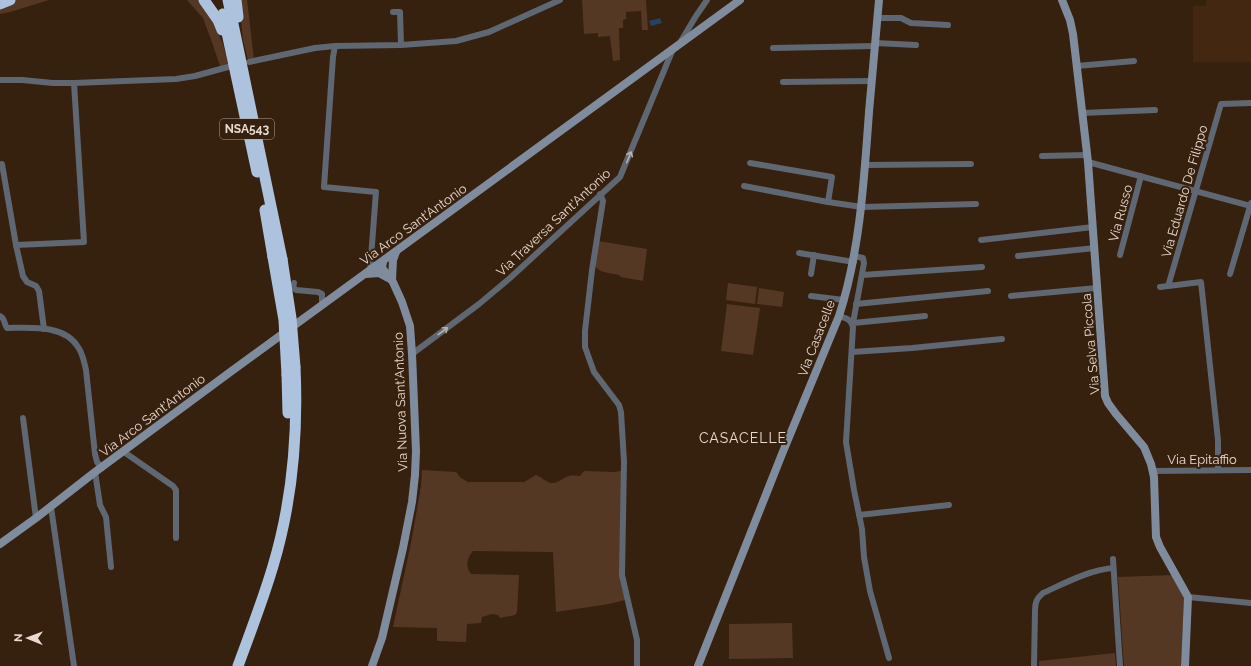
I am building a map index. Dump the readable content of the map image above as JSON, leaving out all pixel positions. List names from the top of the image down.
{
  "streets": {
    "highway": ["NSA543"],
    "street": [
      "Via Eduardo De Filippo",
      "Via Russo",
      "Via Traversa Sant'Antonio",
      "Via Arco Sant'Antonio",
      "Via Casacelle",
      "Via Selva Piccola",
      "Via Nuova Sant'Antonio",
      "Via Epitaffio"
    ]
  },
  "crossings": [
    ["Via Traversa Sant'Antonio", "Via Arco Sant'Antonio"],
    ["Via Traversa Sant'Antonio", "Via Nuova Sant'Antonio"],
    ["Via Arco Sant'Antonio", "Via Nuova Sant'Antonio"],
    ["Via Selva Piccola", "Via Epitaffio"]
  ],
  "one_way": ["Via Traversa Sant'Antonio"],
  "districts": ["CASACELLE"],
  "north": "left"
}
